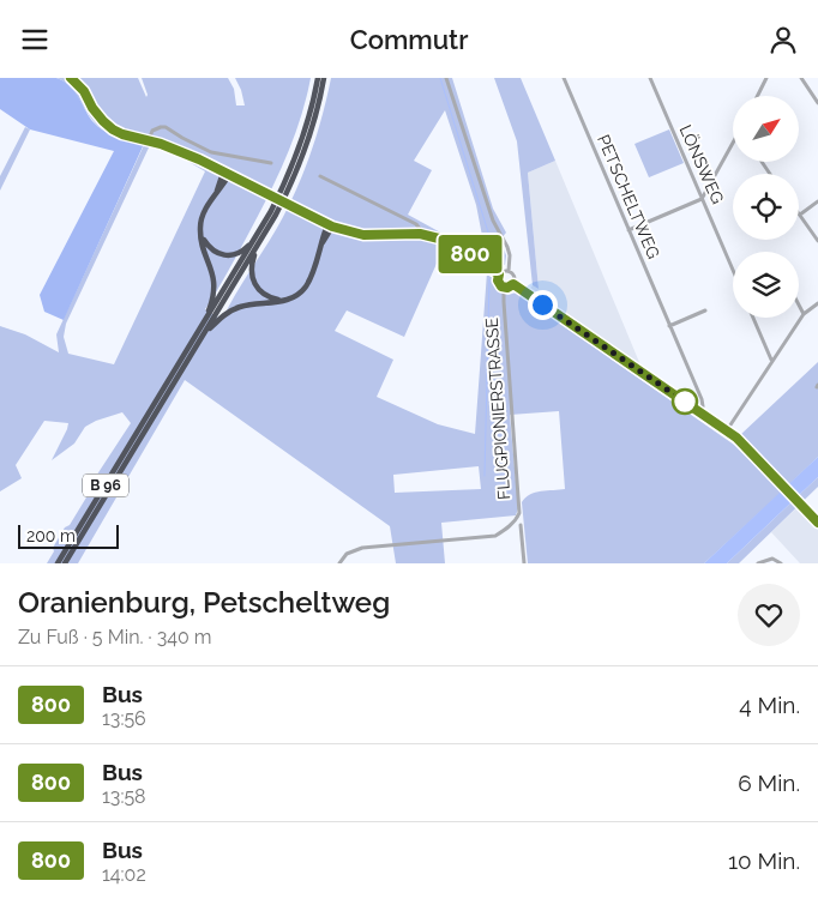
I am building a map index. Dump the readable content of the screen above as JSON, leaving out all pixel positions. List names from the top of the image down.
{
  "streets": {
    "highway": ["B 96"],
    "street": ["LÖNSWEG", "PETSCHELTWEG", "FLUGPIONIERSTRASSE"]
  },
  "lines": ["bus line 800"],
  "scale_bar": "200 m",
  "north": "top right",
  "page": {
    "header": "Commutr",
    "on_map": "800",
    "scale": "200 m",
    "heading": ["Oranienburg, Petscheltweg", "Zu Fuß · 5 Min. · 340 m"],
    "list": [
      {
        "mark": "800",
        "name": "Bus",
        "note": "13:56",
        "value": "4 Min."
      },
      {
        "mark": "800",
        "name": "Bus",
        "note": "13:58",
        "value": "6 Min."
      },
      {
        "mark": "800",
        "name": "Bus",
        "note": "14:02",
        "value": "10 Min."
      }
    ]
  }
}
